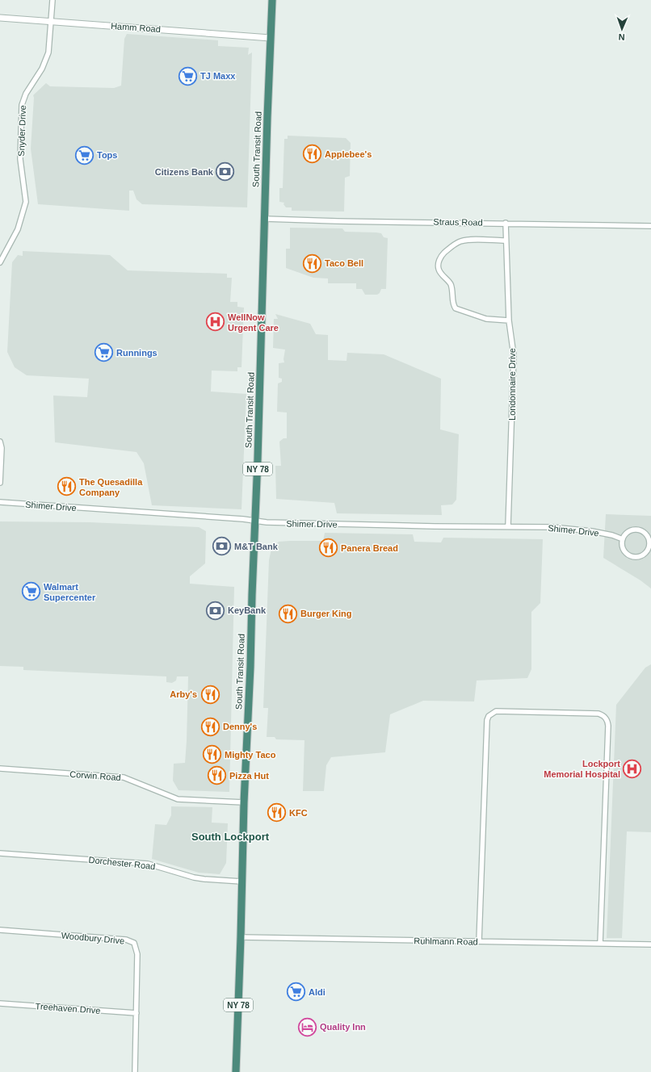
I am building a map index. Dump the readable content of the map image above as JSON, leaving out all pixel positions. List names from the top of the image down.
{
  "streets": {
    "highway": ["South Transit Road", "NY 78"],
    "street": [
      "Hamm Road",
      "Snyder Drive",
      "Straus Road",
      "Londonnaire Drive",
      "Shimer Drive",
      "Corwin Road",
      "Dorchester Road",
      "Woodbury Drive",
      "Ruhlmann Road",
      "Treehaven Drive"
    ]
  },
  "crossings": [
    ["Hamm Road", "Snyder Drive"],
    ["Hamm Road", "South Transit Road"],
    ["South Transit Road", "Straus Road"],
    ["South Transit Road", "NY 78"],
    ["South Transit Road", "Shimer Drive"],
    ["South Transit Road", "Corwin Road"],
    ["South Transit Road", "Dorchester Road"],
    ["South Transit Road", "Ruhlmann Road"],
    ["Straus Road", "Londonnaire Drive"],
    ["Londonnaire Drive", "Shimer Drive"],
    ["NY 78", "Ruhlmann Road"],
    ["Woodbury Drive", "Treehaven Drive"]
  ],
  "districts": ["South Lockport"],
  "places": {
    "supermarket": [
      "TJ Maxx",
      "Tops",
      "Runnings",
      "Walmart Supercenter",
      "Aldi"
    ],
    "restaurant": [
      "Applebee's",
      "Taco Bell",
      "The Quesadilla Company",
      "Panera Bread",
      "Burger King",
      "Arby's",
      "Denny's",
      "Mighty Taco",
      "Pizza Hut",
      "KFC"
    ],
    "bank": ["Citizens Bank", "M&T Bank", "KeyBank"],
    "hospital": ["WellNow Urgent Care", "Lockport Memorial Hospital"],
    "hotel": ["Quality Inn"]
  },
  "north": "bottom"
}
